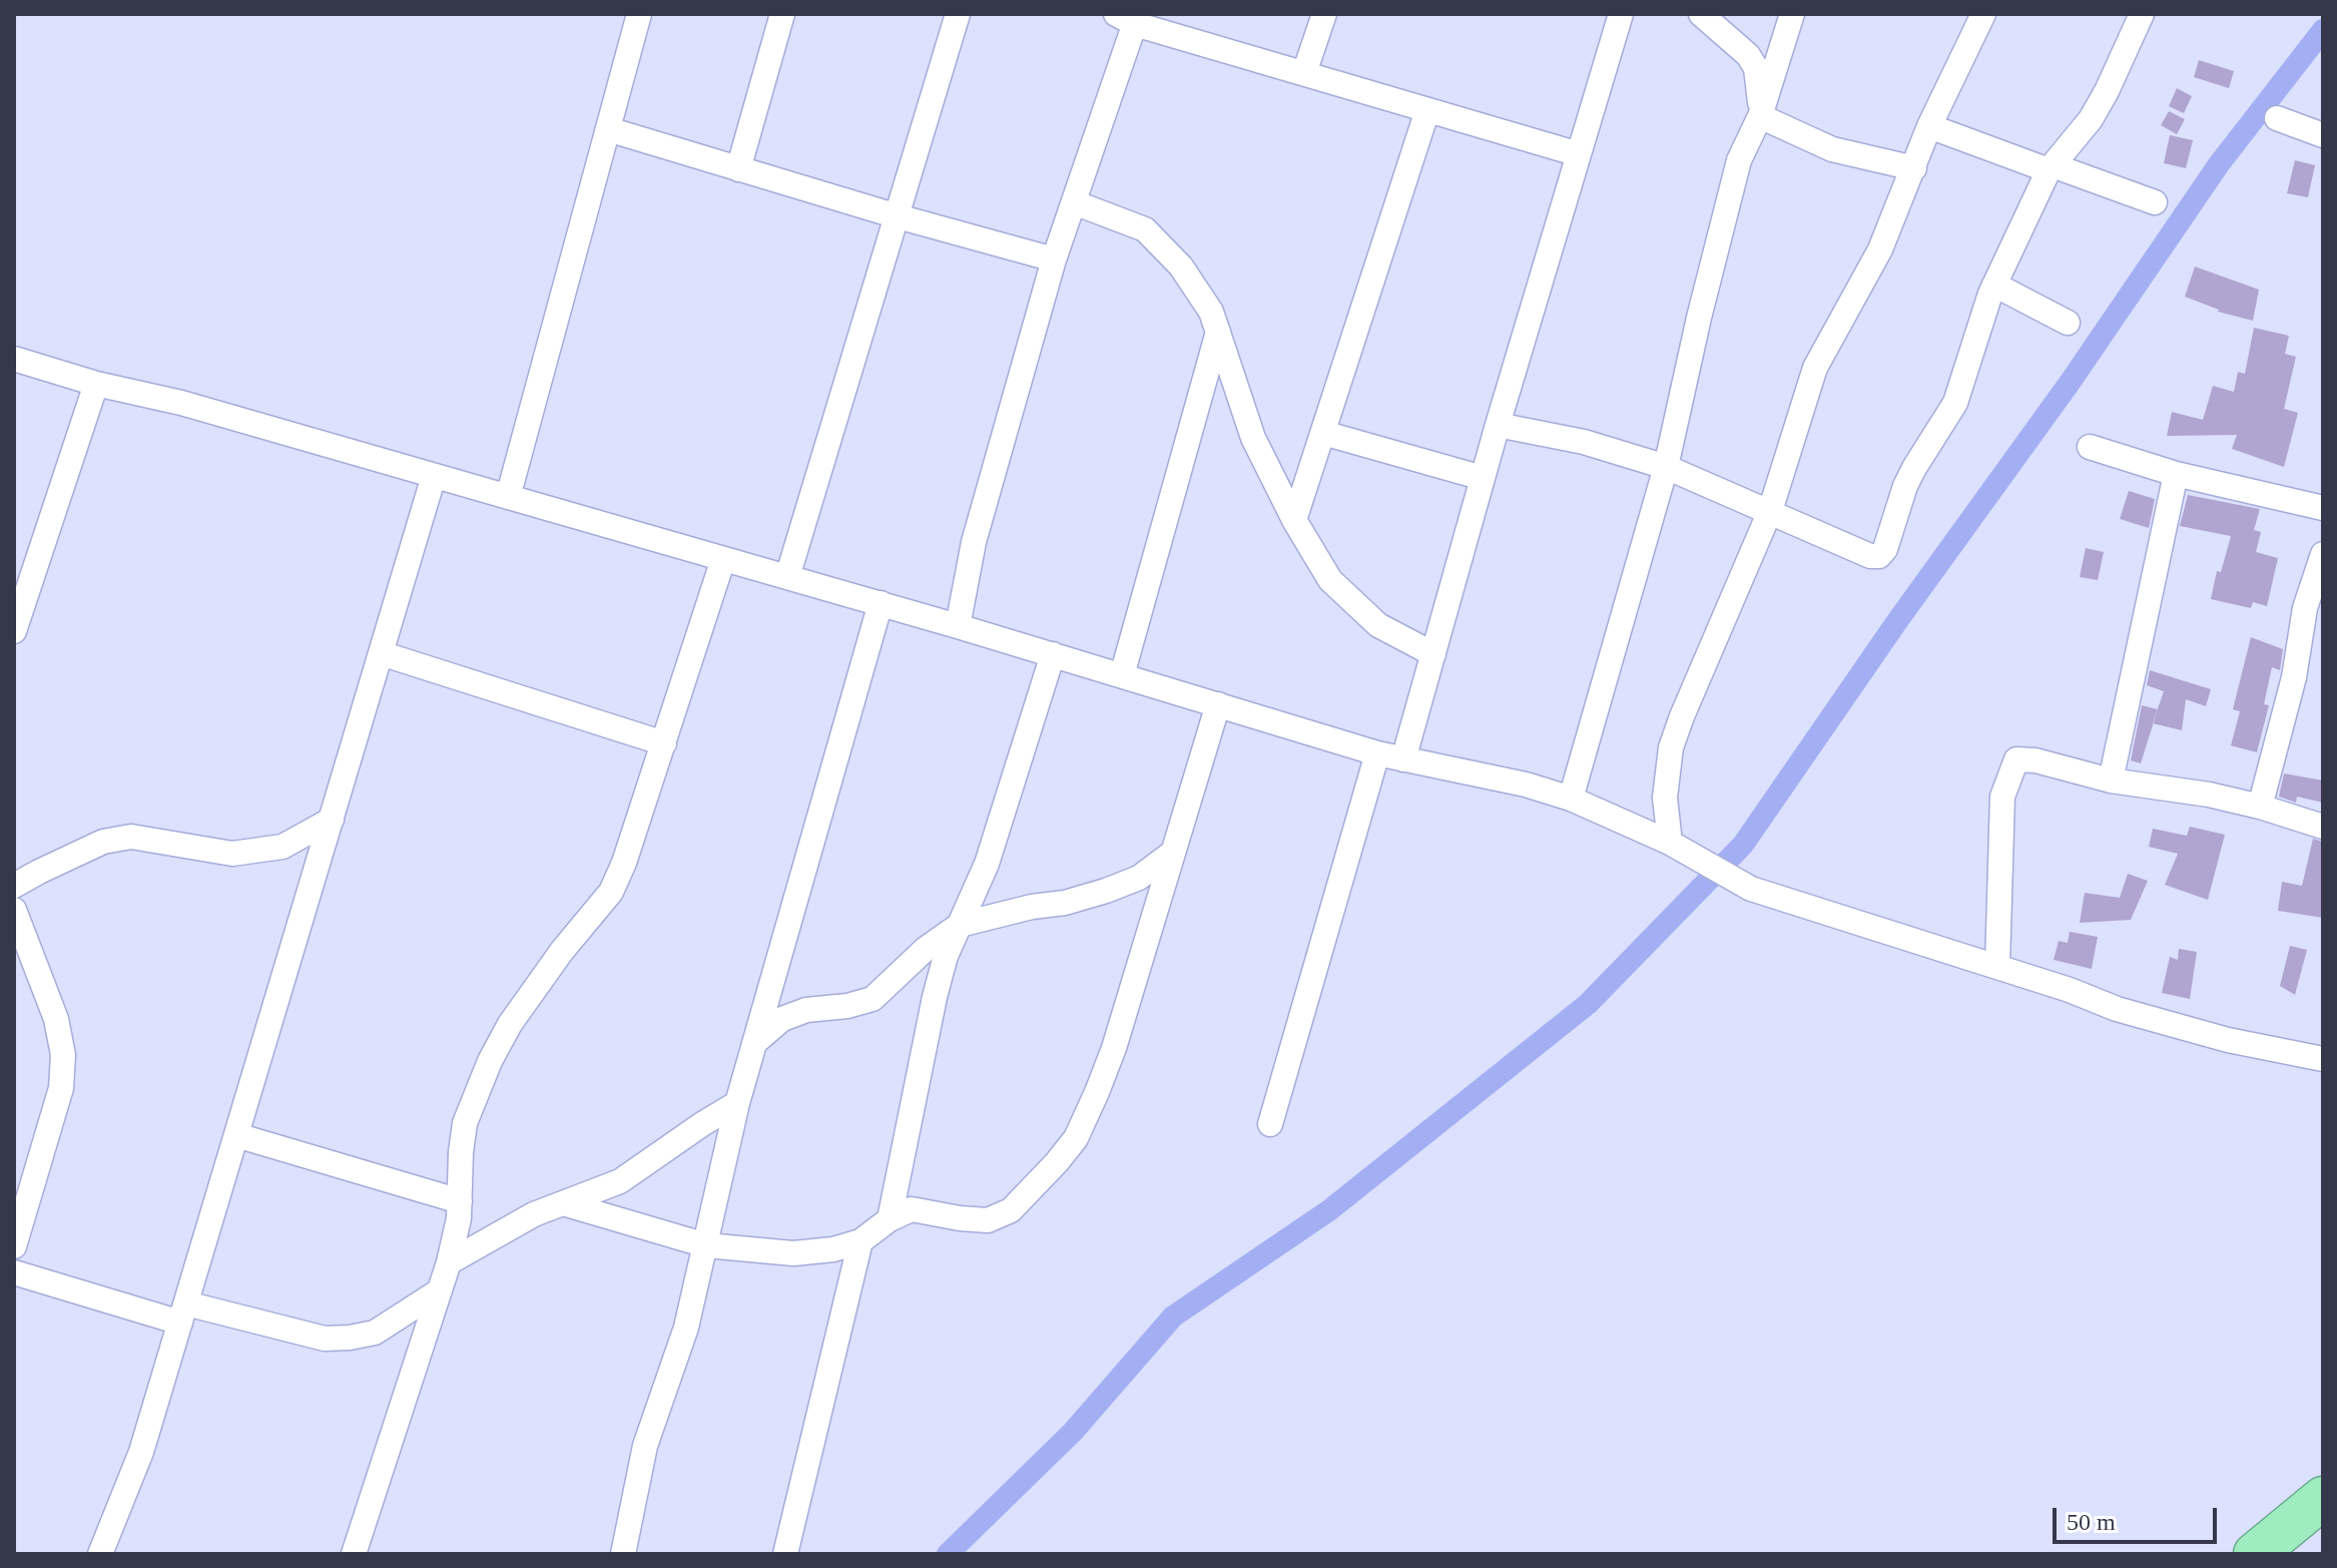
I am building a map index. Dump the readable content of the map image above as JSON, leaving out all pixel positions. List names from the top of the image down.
{
  "scale_bar": "50 m"
}
